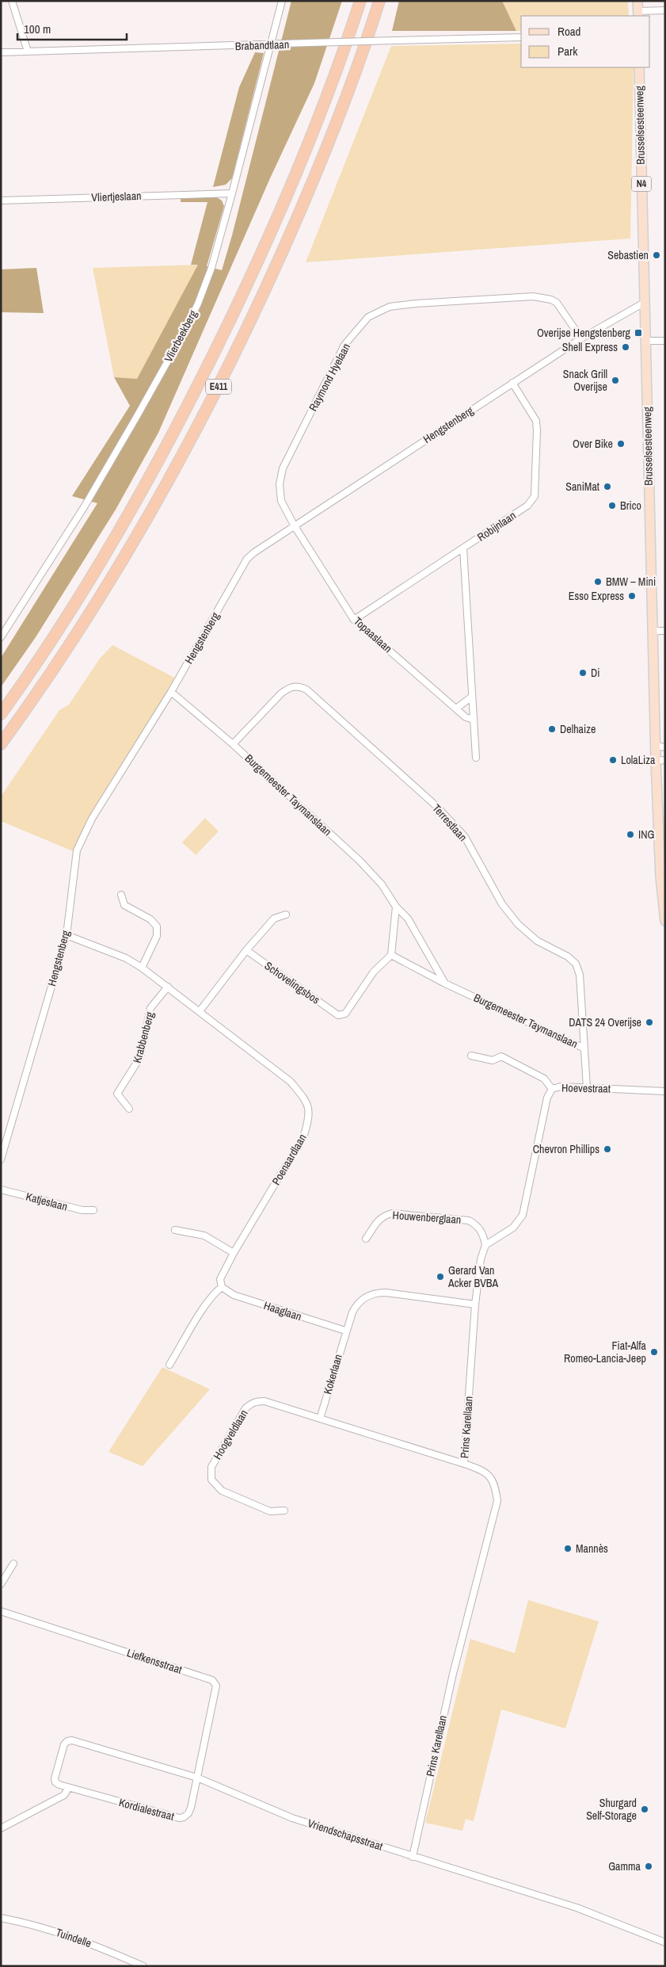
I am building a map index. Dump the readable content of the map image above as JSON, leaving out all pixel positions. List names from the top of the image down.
{
  "streets": {
    "highway": ["E411"],
    "main road": ["Brusselsesteenweg", "N4"],
    "street": [
      "Brabandtlaan",
      "Vliertjeslaan",
      "Vlierbeekberg",
      "Raymond Hyelaan",
      "Hengstenberg",
      "Robijnlaan",
      "Topaaslaan",
      "Burgemeester Taymanslaan",
      "Terrestlaan",
      "Schovelingsbos",
      "Krabbenberg",
      "Hoevestraat",
      "Poenaardlaan",
      "Katjeslaan",
      "Houwenberglaan",
      "Haaglaan",
      "Kokerlaan",
      "Prins Karellaan",
      "Hoogveldlaan",
      "Liefkensstraat",
      "Kordialestraat",
      "Vriendschapsstraat",
      "Tuindelle"
    ]
  },
  "crossings": [
    ["Brabandtlaan", "Vlierbeekberg"],
    ["Brusselsesteenweg", "Hengstenberg"],
    ["Vliertjeslaan", "Vlierbeekberg"],
    ["Raymond Hyelaan", "Hengstenberg"],
    ["Raymond Hyelaan", "Topaaslaan"],
    ["Hengstenberg", "Robijnlaan"],
    ["Hengstenberg", "Topaaslaan"],
    ["Hengstenberg", "Burgemeester Taymanslaan"],
    ["Hengstenberg", "Poenaardlaan"],
    ["Robijnlaan", "Topaaslaan"],
    ["Burgemeester Taymanslaan", "Terrestlaan"],
    ["Burgemeester Taymanslaan", "Schovelingsbos"],
    ["Terrestlaan", "Hoevestraat"],
    ["Krabbenberg", "Poenaardlaan"],
    ["Poenaardlaan", "Haaglaan"],
    ["Houwenberglaan", "Prins Karellaan"],
    ["Haaglaan", "Kokerlaan"],
    ["Kokerlaan", "Prins Karellaan"],
    ["Kokerlaan", "Hoogveldlaan"],
    ["Prins Karellaan", "Vriendschapsstraat"],
    ["Liefkensstraat", "Kordialestraat"],
    ["Liefkensstraat", "Vriendschapsstraat"],
    ["Kordialestraat", "Vriendschapsstraat"]
  ],
  "places": {
    "other": [
      "Sebastien",
      "Shell Express",
      "Snack Grill Overijse",
      "Over Bike",
      "SaniMat",
      "Brico",
      "BMW – Mini",
      "Esso Express",
      "Di",
      "Delhaize",
      "LolaLiza",
      "ING",
      "DATS 24 Overijse",
      "Chevron Phillips",
      "Gerard Van Acker BVBA",
      "Fiat-Alfa Romeo-Lancia-Jeep",
      "Mannès",
      "Shurgard Self-Storage",
      "Gamma"
    ],
    "transit": ["Overijse Hengstenberg"]
  },
  "legend": ["Road", "Park"],
  "scale_bar": "100 m"
}
